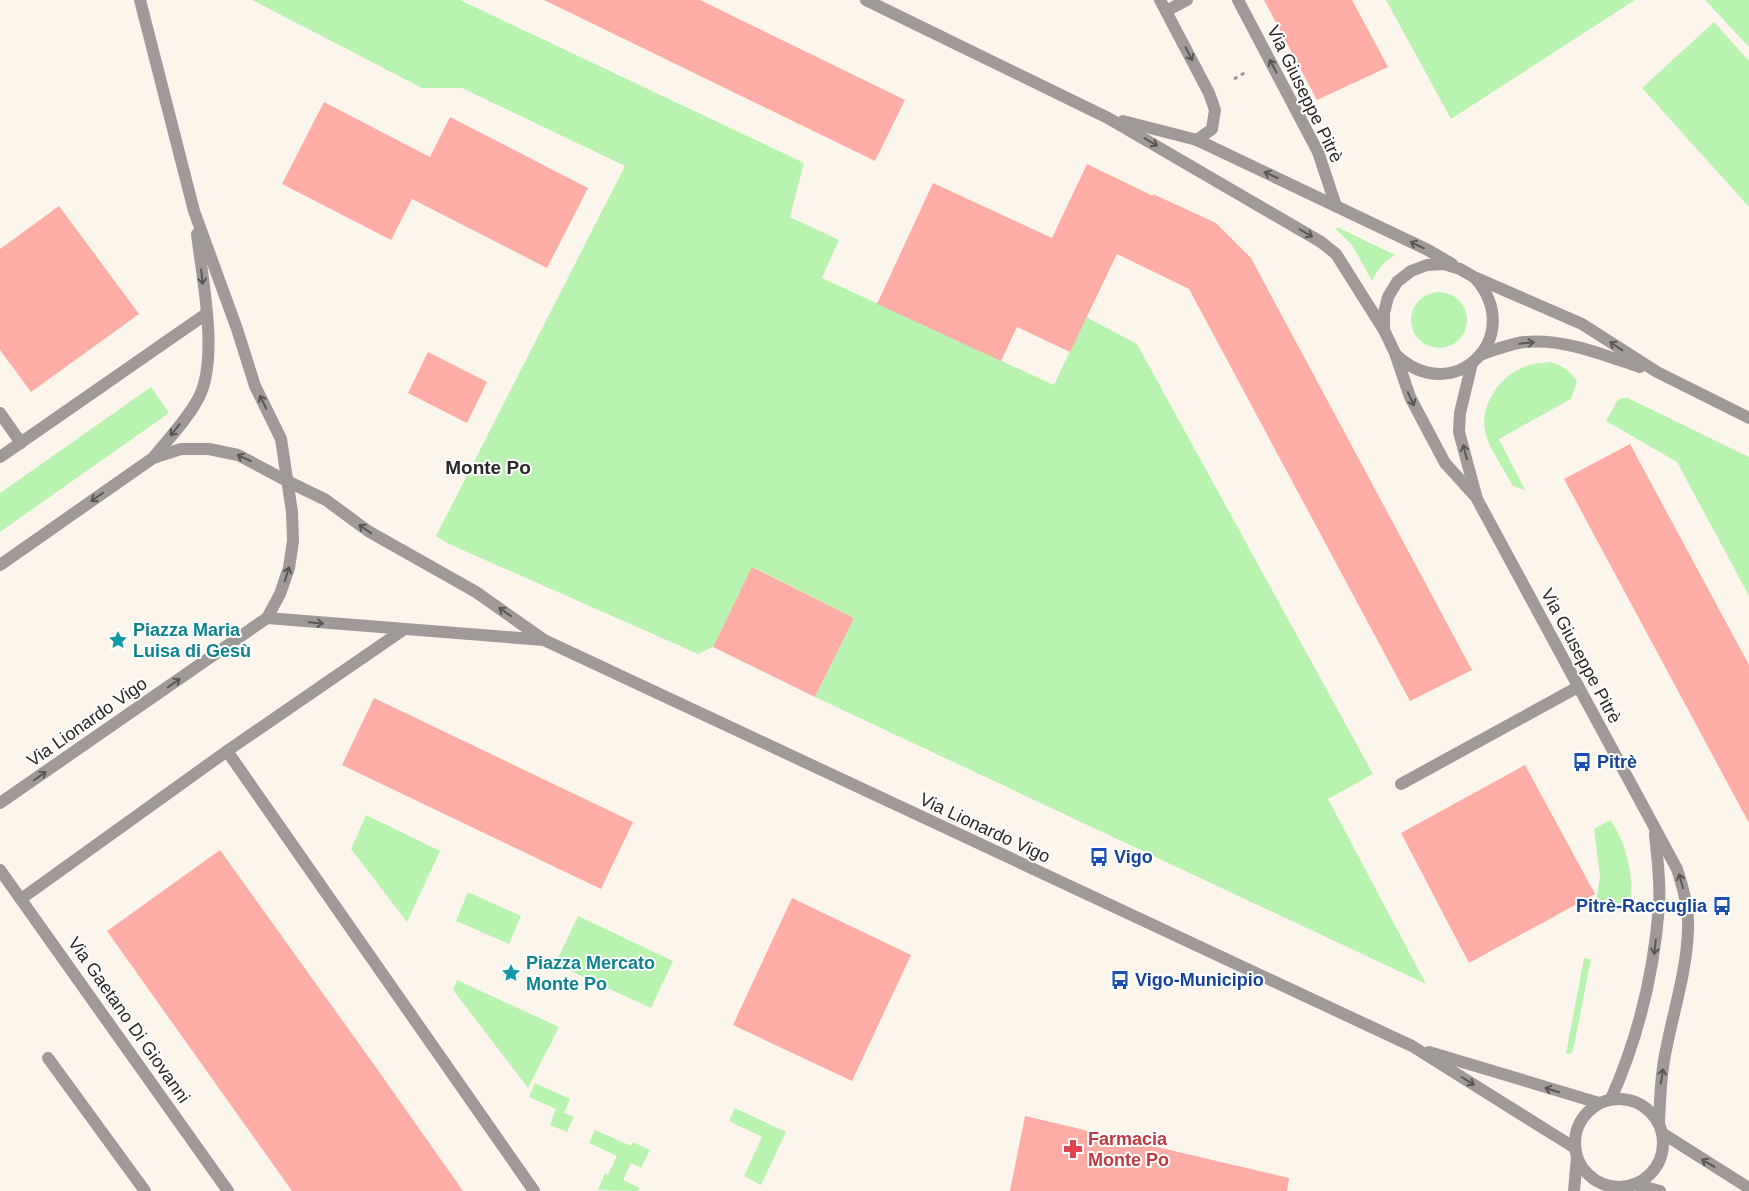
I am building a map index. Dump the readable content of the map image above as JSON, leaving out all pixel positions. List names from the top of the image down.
{
  "streets": {
    "street": ["Via Giuseppe Pitrè", "Via Lionardo Vigo", "Via Gaetano Di Giovanni"]
  },
  "districts": ["Monte Po"],
  "places": {
    "place": ["Piazza Maria Luisa di Gesù", "Piazza Mercato Monte Po"],
    "bus stop": [
      "Pitrè",
      "Vigo",
      "Pitrè-Raccuglia",
      "Vigo-Municipio"
    ],
    "pharmacy": ["Farmacia Monte Po"]
  }
}
